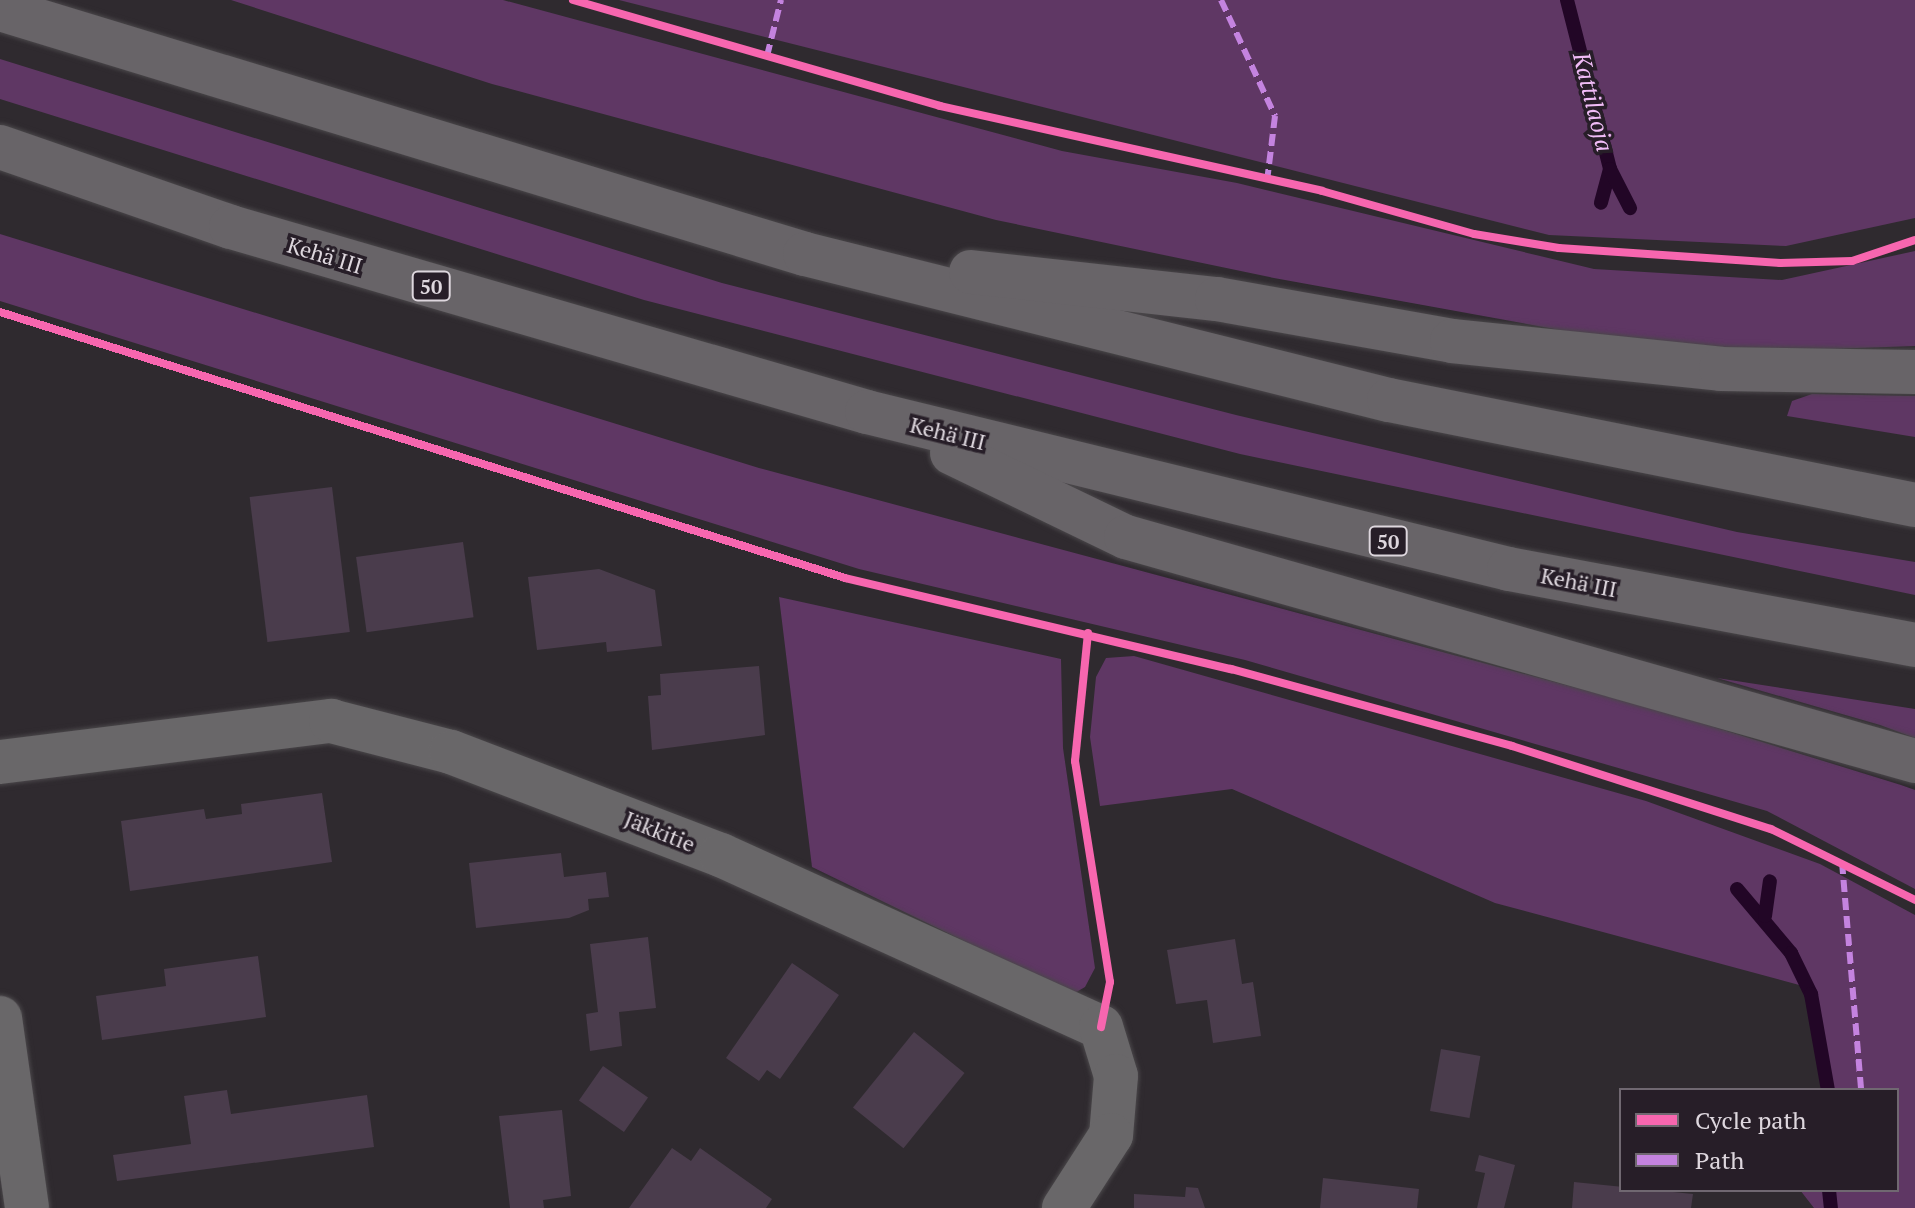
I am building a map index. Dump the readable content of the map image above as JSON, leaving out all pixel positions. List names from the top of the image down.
{
  "streets": {
    "highway": ["Kehä III", "50"],
    "street": ["Jäkkitie"]
  },
  "water": ["Kattilaoja"],
  "legend": ["Cycle path", "Path"]
}
